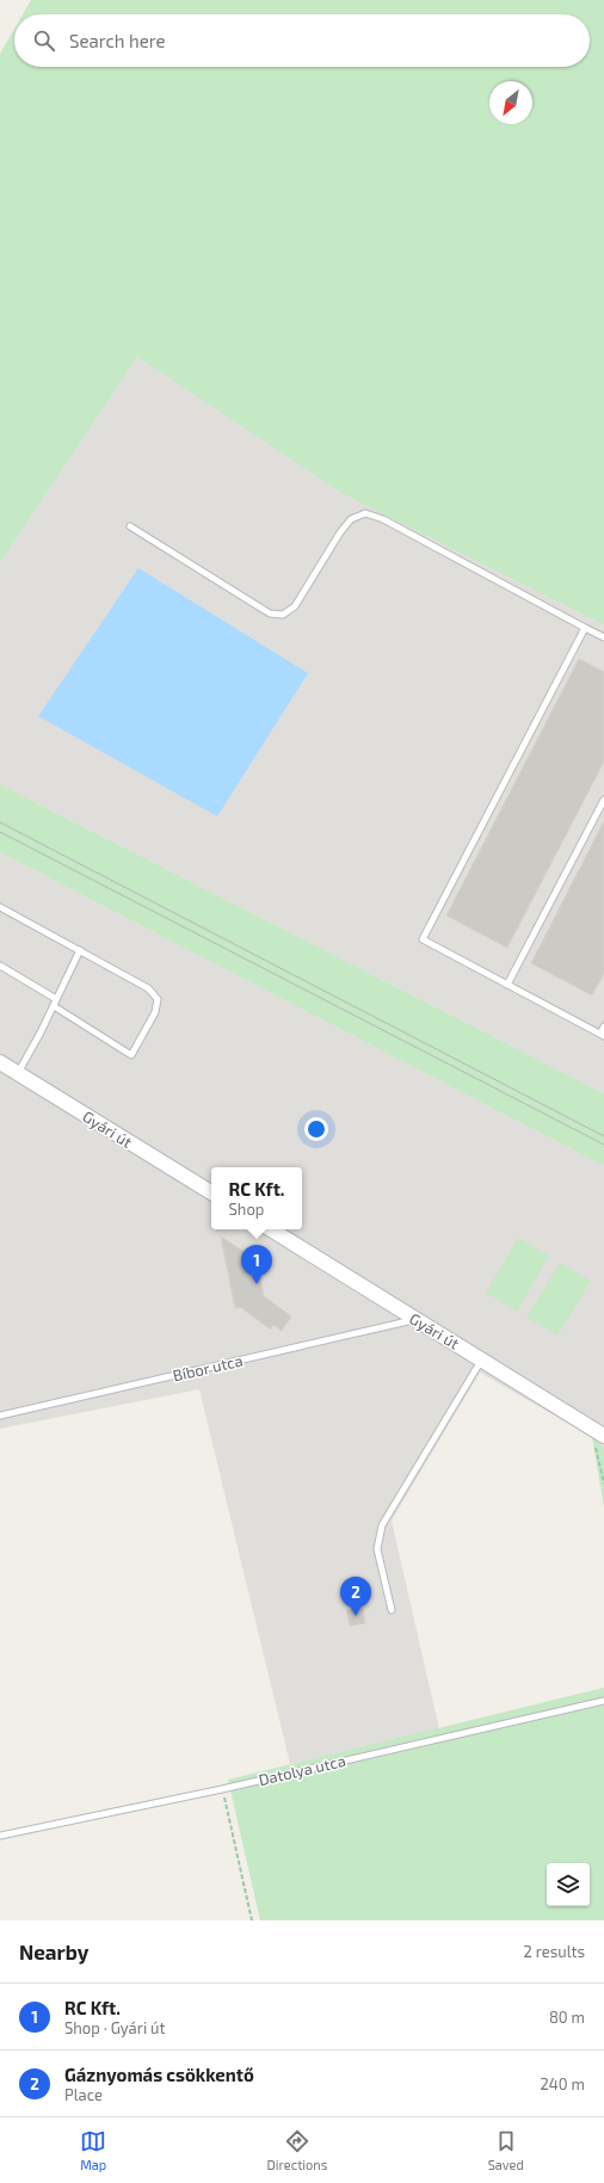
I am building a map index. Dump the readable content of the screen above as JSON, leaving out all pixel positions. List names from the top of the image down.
{
  "streets": {
    "street": ["Gyári út"],
    "lane": ["Bíbor utca", "Datolya utca"]
  },
  "crossings": [
    ["Gyári út", "Bíbor utca"]
  ],
  "north": "bottom left",
  "page": {
    "search": "Search here",
    "popup": ["RC Kft.", "Shop"],
    "pins": ["1", "2"],
    "heading": ["Nearby", "2 results"],
    "list": [
      {
        "mark": "1",
        "name": "RC Kft.",
        "note": "Shop · Gyári út",
        "value": "80 m"
      },
      {
        "mark": "2",
        "name": "Gáznyomás csökkentő",
        "note": "Place",
        "value": "240 m"
      }
    ],
    "nav": ["Map", "Directions", "Saved"]
  }
}
